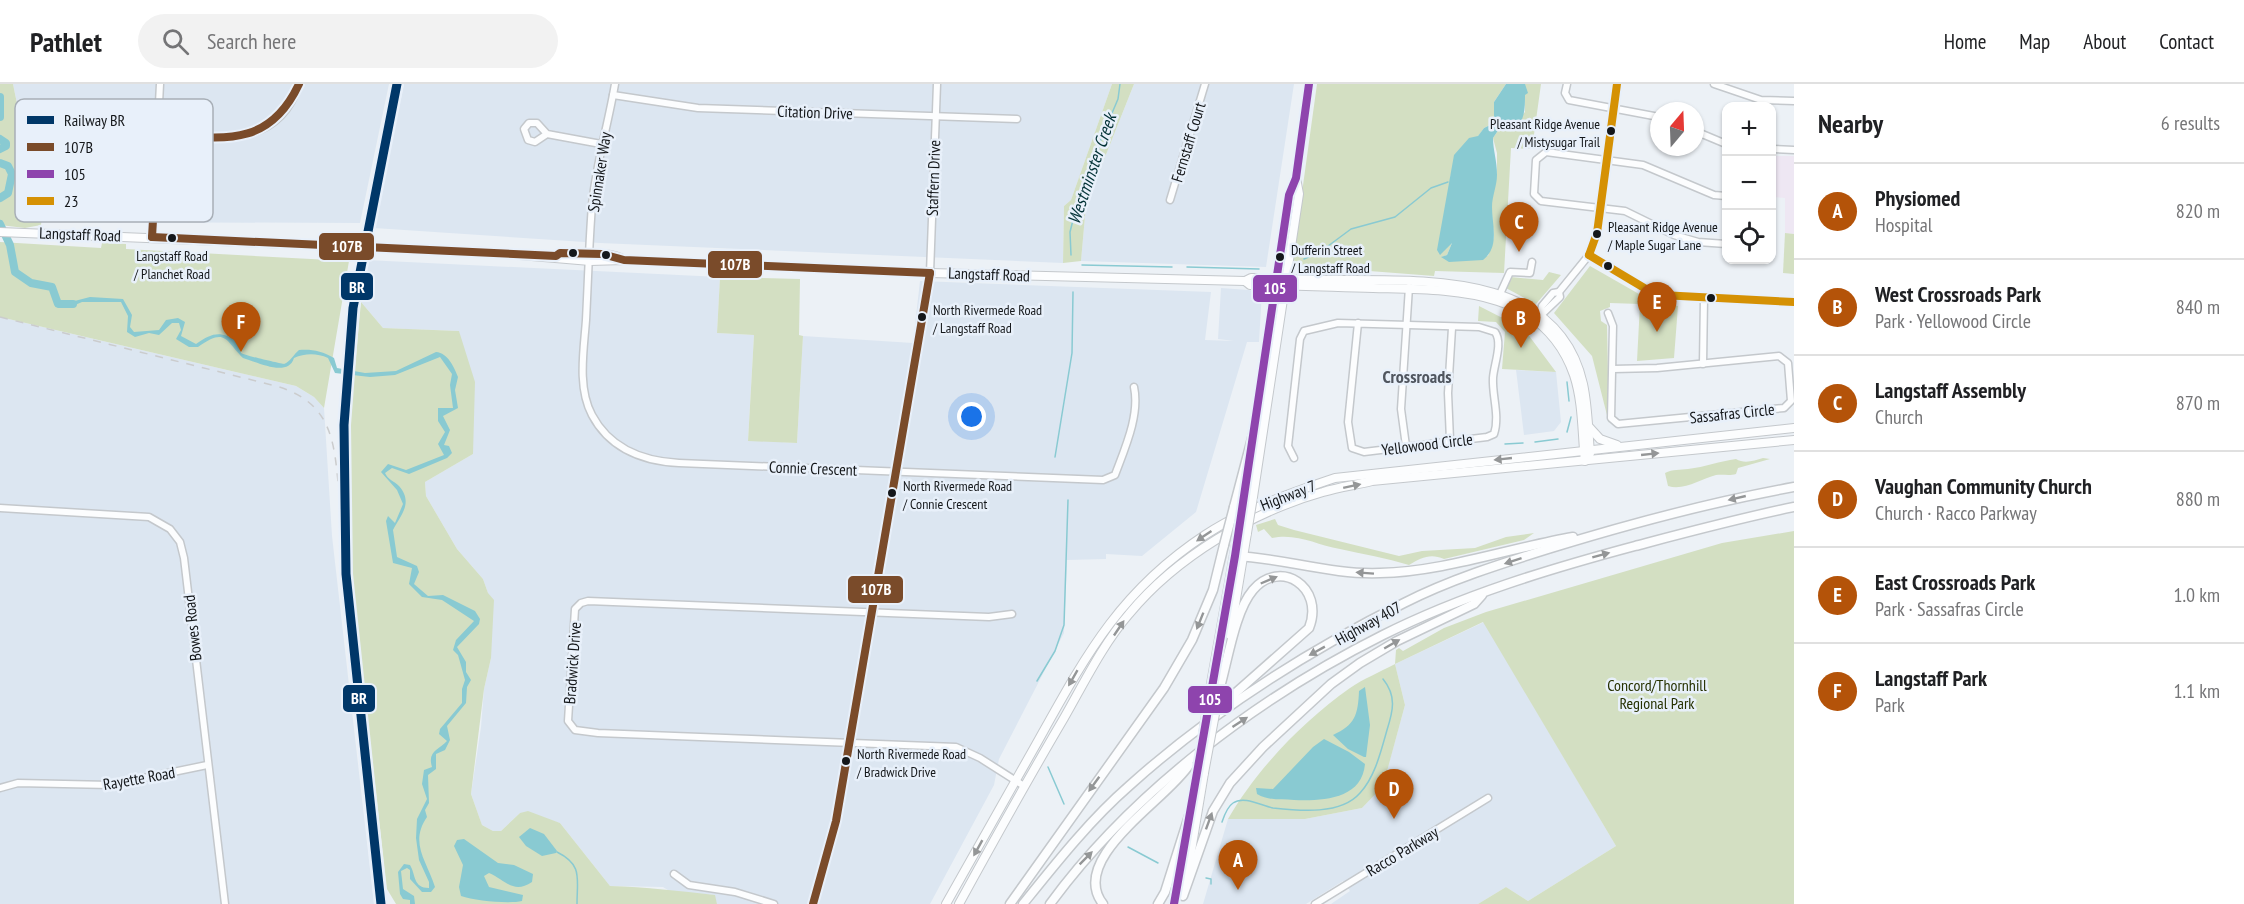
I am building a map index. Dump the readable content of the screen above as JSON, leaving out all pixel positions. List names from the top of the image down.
{
  "streets": {
    "highway": ["Highway 407"],
    "main road": ["Langstaff Road", "Highway 7"],
    "street": [
      "Citation Drive",
      "Fernstaff Court",
      "Spinnaker Way",
      "Staffern Drive",
      "Sassafras Circle",
      "Yellowood Circle",
      "Connie Crescent",
      "Bowes Road",
      "Bradwick Drive",
      "Rayette Road",
      "Racco Parkway"
    ]
  },
  "crossings": [
    ["Citation Drive", "Spinnaker Way"],
    ["Citation Drive", "Staffern Drive"],
    ["Spinnaker Way", "Langstaff Road"],
    ["Spinnaker Way", "Connie Crescent"],
    ["Staffern Drive", "Langstaff Road"],
    ["Staffern Drive", "Connie Crescent"],
    ["Staffern Drive", "Bradwick Drive"],
    ["Langstaff Road", "Connie Crescent"],
    ["Langstaff Road", "Highway 7"],
    ["Highway 7", "Bradwick Drive"],
    ["Bowes Road", "Rayette Road"]
  ],
  "districts": ["Crossroads"],
  "water": ["Westminster Creek"],
  "parks": ["Concord/Thornhill Regional Park"],
  "places": [
    "Pleasant Ridge Avenue / Mistysugar Trail",
    "Pleasant Ridge Avenue / Maple Sugar Lane",
    "Langstaff Road / Planchet Road",
    "Dufferin Street / Langstaff Road",
    "North Rivermede Road / Langstaff Road",
    "North Rivermede Road / Connie Crescent",
    "North Rivermede Road / Bradwick Drive"
  ],
  "lines": [
    "rail line BR",
    "transit line 107B",
    "transit line 105",
    "transit line 23"
  ],
  "legend": [
    "Railway BR",
    "107B",
    "105",
    "23"
  ],
  "north": "top",
  "page": {
    "header": "Pathlet",
    "search": "Search here",
    "nav": [
      "Home",
      "Map",
      "About",
      "Contact"
    ],
    "heading": ["Nearby", "6 results"],
    "map_buttons": ["+", "−"],
    "list": [
      {
        "mark": "A",
        "name": "Physiomed",
        "note": "Hospital",
        "value": "820 m"
      },
      {
        "mark": "B",
        "name": "West Crossroads Park",
        "note": "Park · Yellowood Circle",
        "value": "840 m"
      },
      {
        "mark": "C",
        "name": "Langstaff Assembly",
        "note": "Church",
        "value": "870 m"
      },
      {
        "mark": "D",
        "name": "Vaughan Community Church",
        "note": "Church · Racco Parkway",
        "value": "880 m"
      },
      {
        "mark": "E",
        "name": "East Crossroads Park",
        "note": "Park · Sassafras Circle",
        "value": "1.0 km"
      },
      {
        "mark": "F",
        "name": "Langstaff Park",
        "note": "Park",
        "value": "1.1 km"
      }
    ],
    "pins": [
      "C",
      "E",
      "B",
      "F",
      "D",
      "A"
    ]
  }
}
